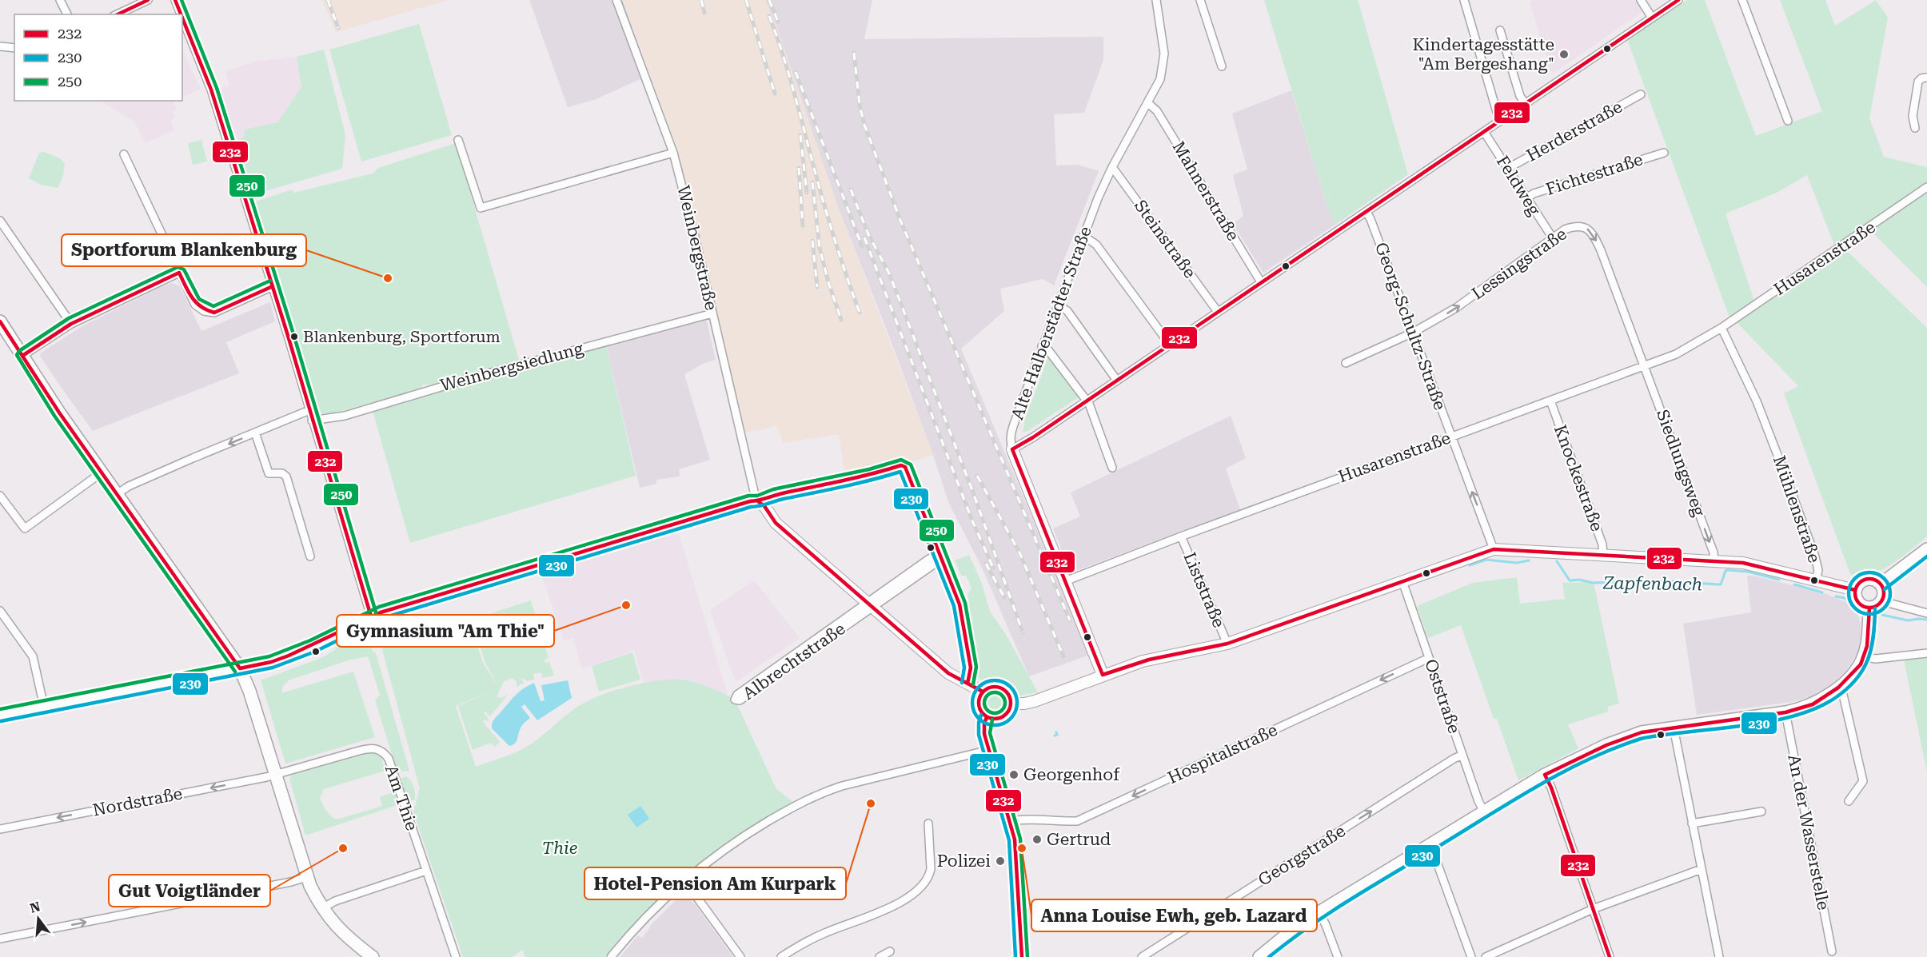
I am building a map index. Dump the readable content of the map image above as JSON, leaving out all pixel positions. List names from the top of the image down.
{
  "streets": {
    "street": [
      "Herderstraße",
      "Fichtestraße",
      "Feldweg",
      "Mahnerstraße",
      "Steinstraße",
      "Weinbergstraße",
      "Husarenstraße",
      "Lessingstraße",
      "Alte Halberstädter Straße",
      "Georg-Schultz-Straße",
      "Weinbergsiedlung",
      "Siedlungsweg",
      "Knockestraße",
      "Mühlenstraße",
      "Liststraße",
      "Albrechtstraße",
      "Oststraße",
      "Hospitalstraße",
      "Am Thie",
      "Nordstraße",
      "An der Wasserstelle",
      "Georgstraße"
    ]
  },
  "crossings": [
    ["Herderstraße", "Feldweg"],
    ["Fichtestraße", "Feldweg"],
    ["Feldweg", "Lessingstraße"],
    ["Mahnerstraße", "Alte Halberstädter Straße"],
    ["Steinstraße", "Alte Halberstädter Straße"],
    ["Weinbergstraße", "Weinbergsiedlung"],
    ["Husarenstraße", "Lessingstraße"],
    ["Husarenstraße", "Alte Halberstädter Straße"],
    ["Husarenstraße", "Georg-Schultz-Straße"],
    ["Husarenstraße", "Siedlungsweg"],
    ["Husarenstraße", "Knockestraße"],
    ["Husarenstraße", "Mühlenstraße"],
    ["Husarenstraße", "Liststraße"],
    ["Lessingstraße", "Georg-Schultz-Straße"],
    ["Lessingstraße", "Siedlungsweg"],
    ["Alte Halberstädter Straße", "Mühlenstraße"],
    ["Georg-Schultz-Straße", "Mühlenstraße"],
    ["Siedlungsweg", "Mühlenstraße"],
    ["Knockestraße", "Mühlenstraße"],
    ["Mühlenstraße", "Liststraße"],
    ["Mühlenstraße", "Oststraße"],
    ["Oststraße", "Hospitalstraße"],
    ["Oststraße", "Georgstraße"],
    ["Am Thie", "Nordstraße"]
  ],
  "one_way": [
    "Siedlungsweg",
    "Hospitalstraße",
    "Nordstraße",
    "Georgstraße"
  ],
  "water": ["Zapfenbach"],
  "parks": ["Thie"],
  "places": [
    "Kindertagesstätte \"Am Bergeshang\"",
    "Sportforum Blankenburg",
    "Blankenburg, Sportforum",
    "Gymnasium \"Am Thie\"",
    "Georgenhof",
    "Hotel-Pension Am Kurpark",
    "Gertrud",
    "Gut Voigtländer",
    "Anna Louise Ewh, geb. Lazard",
    "Polizei"
  ],
  "lines": ["transit line 232", "transit line 250", "transit line 230"],
  "legend": ["232", "230", "250"],
  "north": "top"
}
